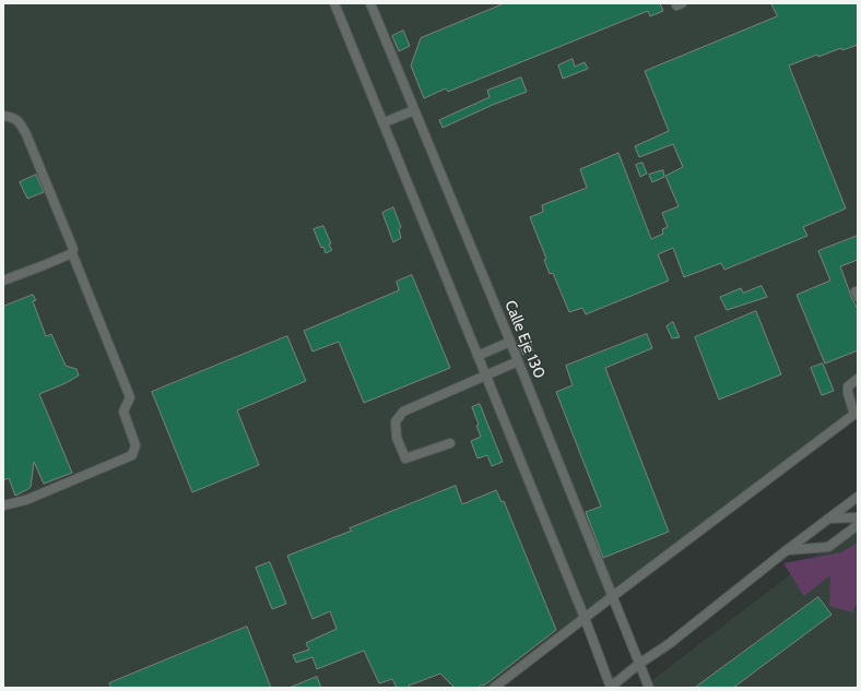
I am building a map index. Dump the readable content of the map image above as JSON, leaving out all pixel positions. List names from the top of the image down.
{
  "streets": {
    "street": ["Calle Eje 130"]
  }
}
